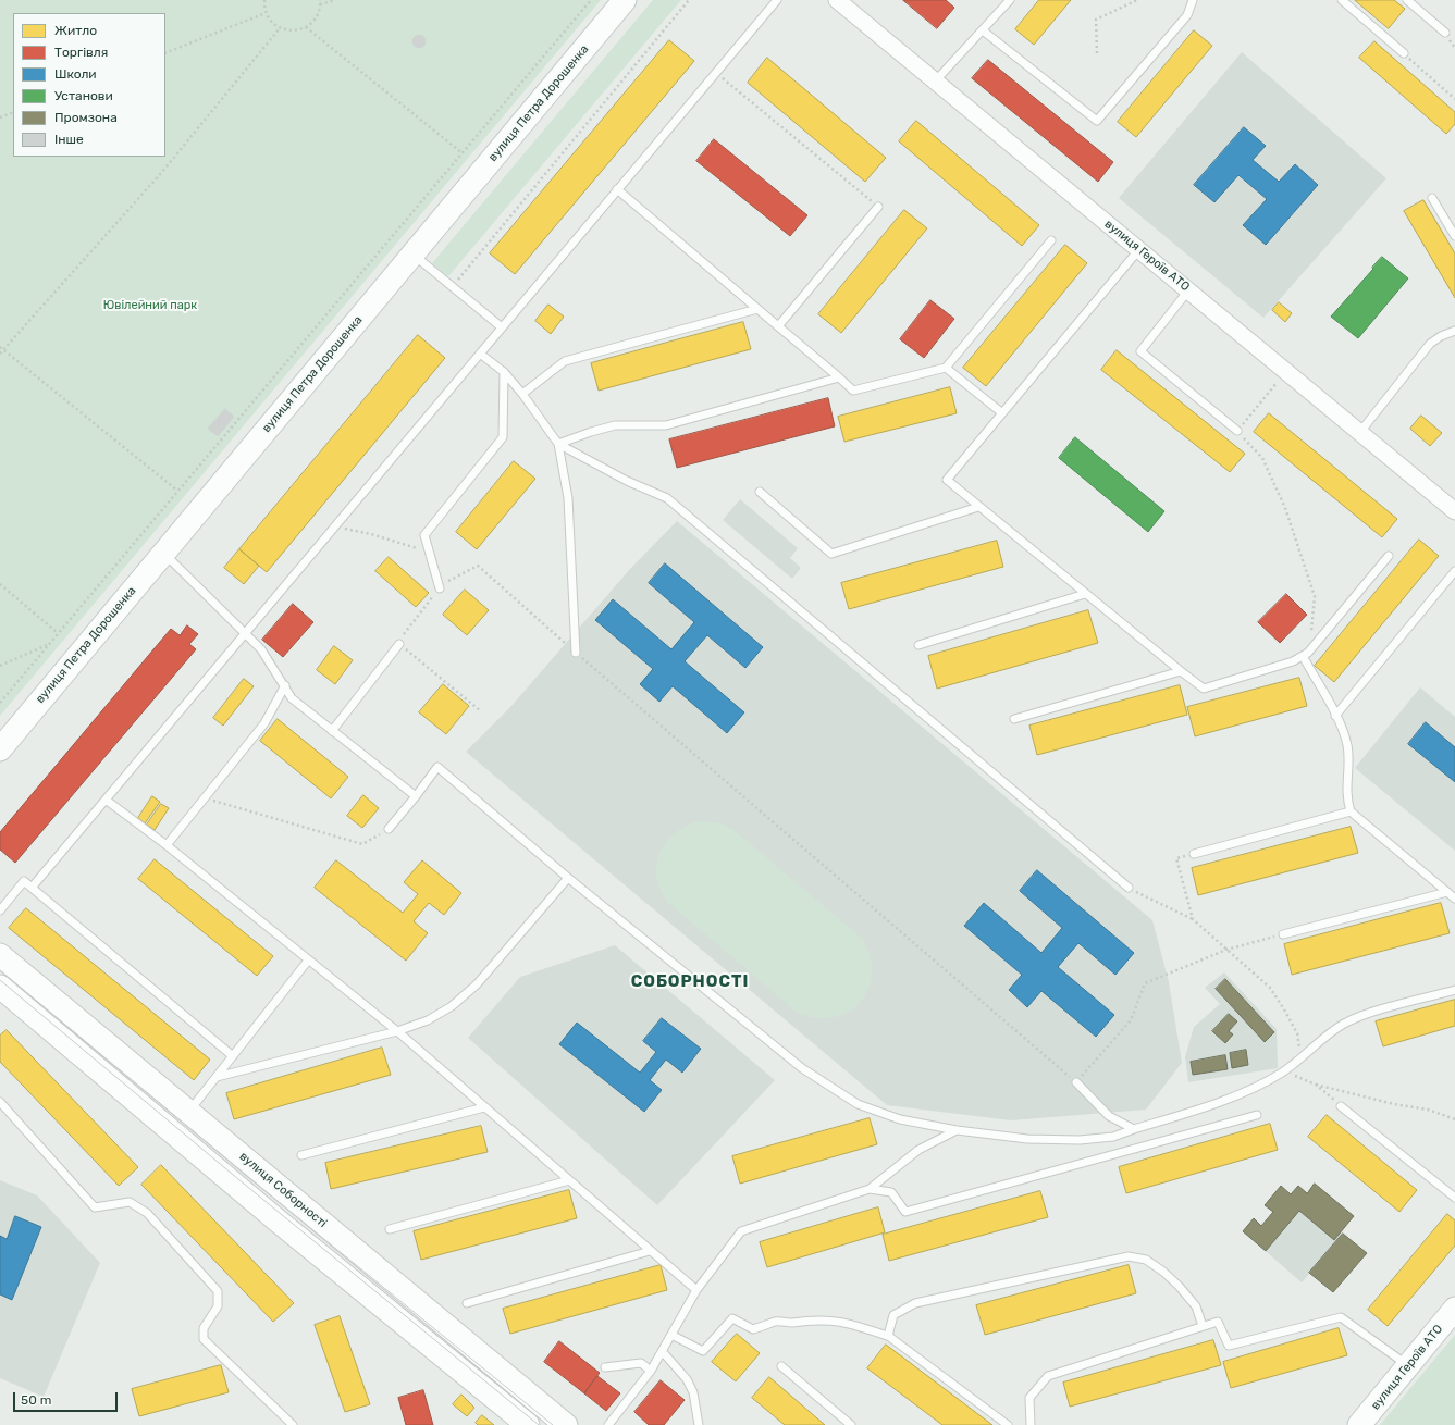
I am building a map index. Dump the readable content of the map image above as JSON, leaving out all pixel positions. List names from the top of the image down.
{
  "streets": {
    "main road": ["вулиця Петра Дорошенка", "вулиця Героїв АТО", "вулиця Соборності"]
  },
  "districts": ["СОБОРНОСТІ"],
  "parks": ["Ювілейний парк"],
  "legend": [
    "Житло",
    "Торгівля",
    "Школи",
    "Установи",
    "Промзона",
    "Інше"
  ],
  "scale_bar": "50 m"
}
